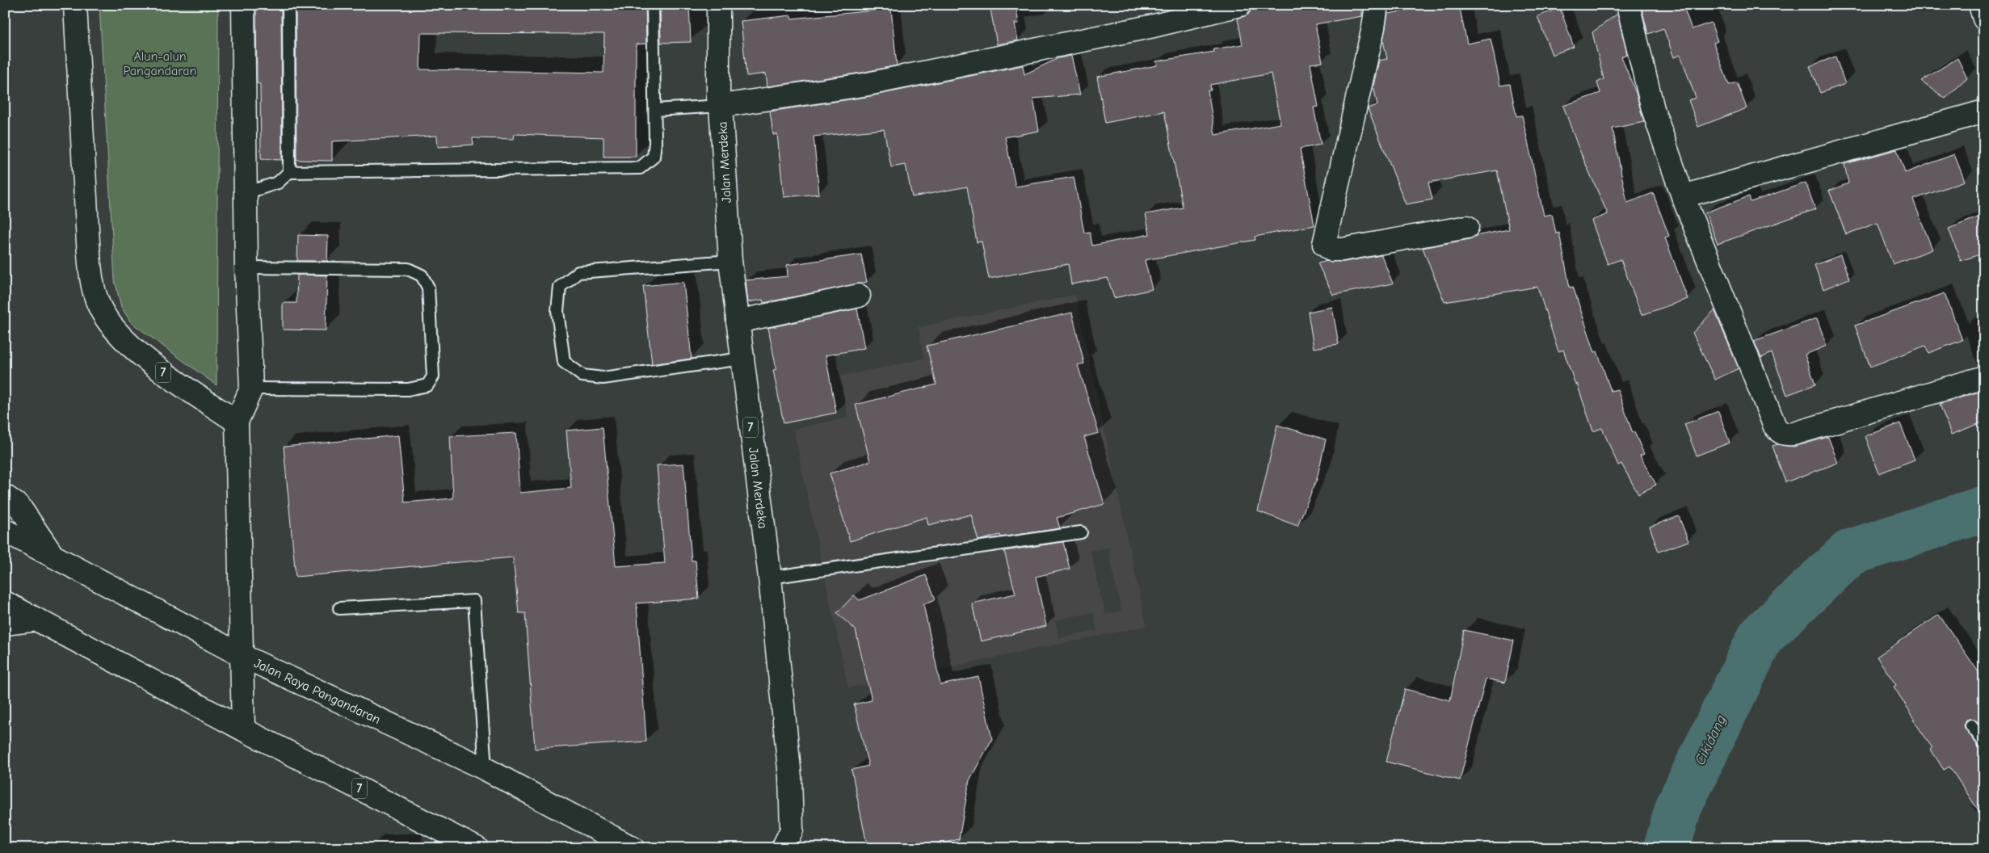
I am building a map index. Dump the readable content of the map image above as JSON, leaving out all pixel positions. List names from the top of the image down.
{
  "streets": {
    "main road": ["Jalan Merdeka", "7", "Jalan Raya Pangandaran"]
  },
  "water": ["Cikidang"],
  "parks": ["Alun-alun Pangandaran"]
}
